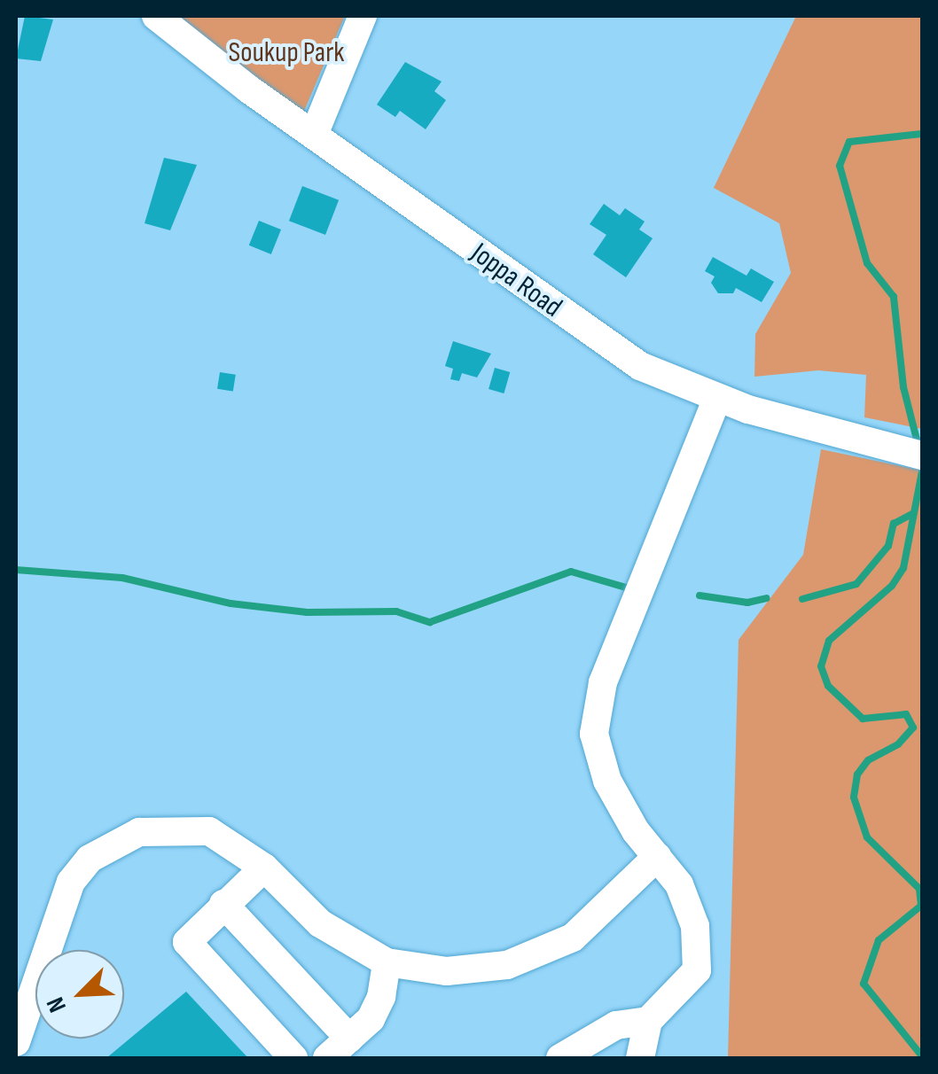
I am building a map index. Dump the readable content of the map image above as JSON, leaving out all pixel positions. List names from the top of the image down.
{
  "streets": {
    "street": ["Joppa Road"]
  },
  "parks": ["Soukup Park"],
  "north": "bottom left"
}
